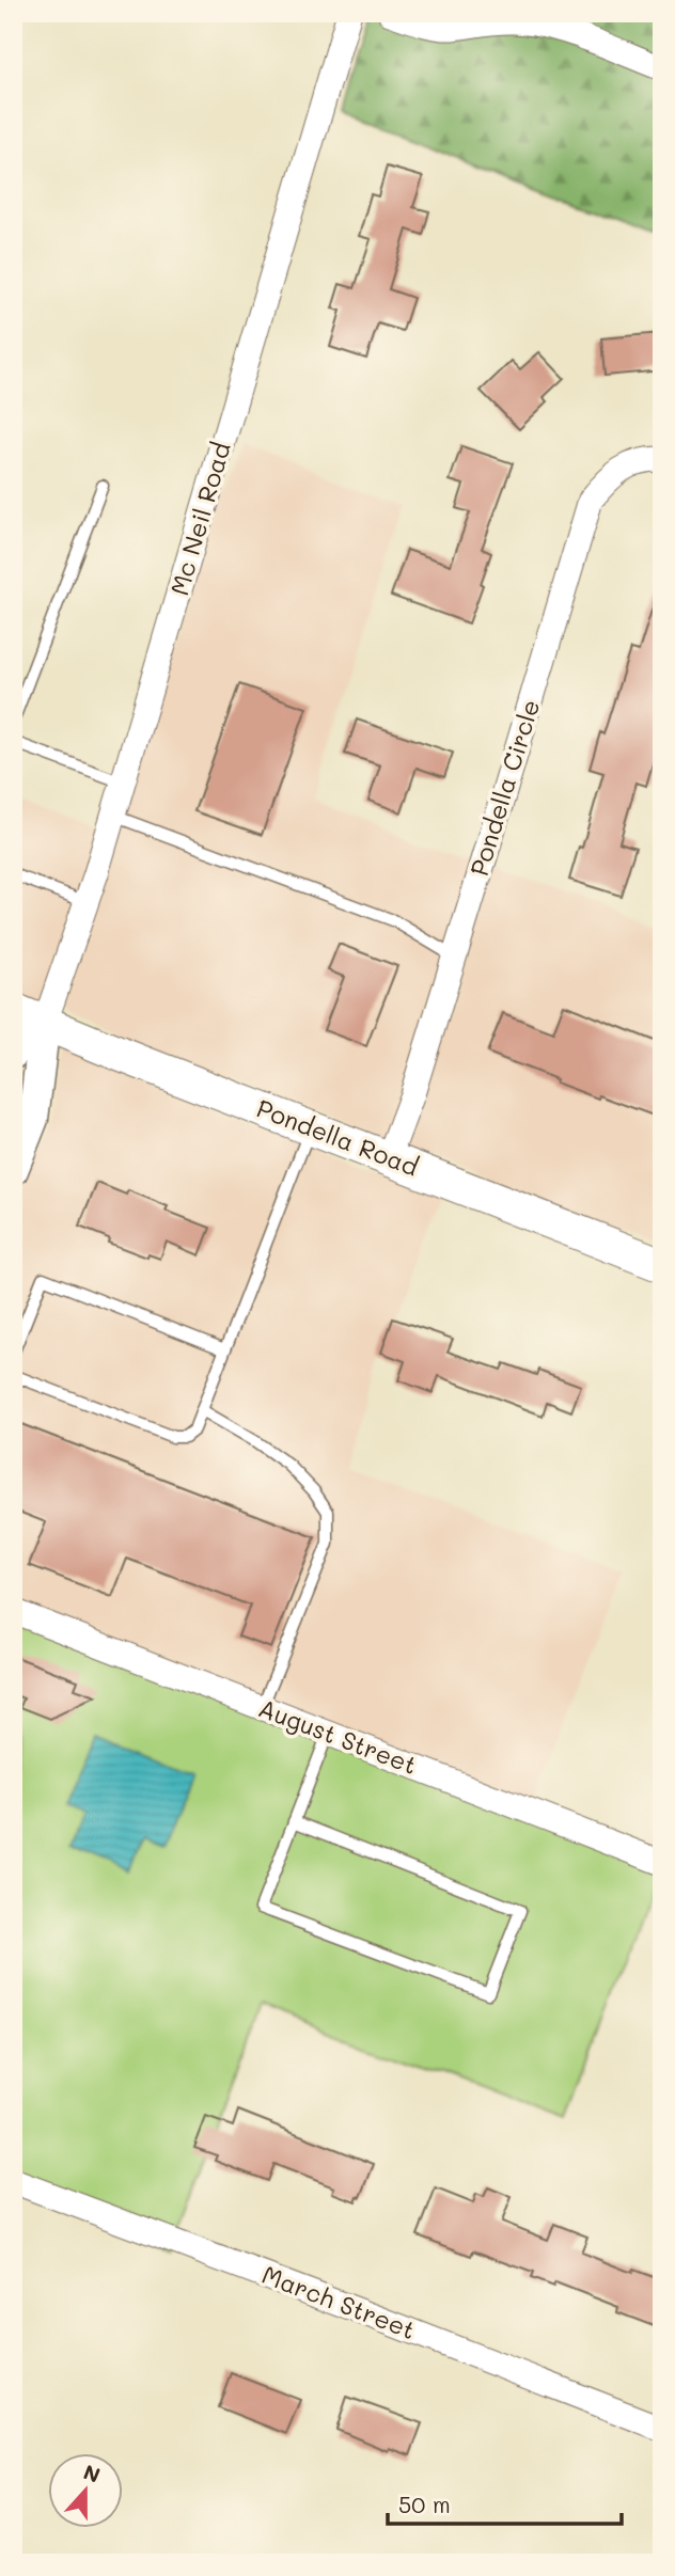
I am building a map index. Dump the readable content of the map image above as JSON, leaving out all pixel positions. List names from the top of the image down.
{
  "streets": {
    "main road": ["Pondella Road"],
    "street": [
      "Mc Neil Road",
      "Pondella Circle",
      "August Street",
      "March Street"
    ]
  },
  "crossings": [
    ["Mc Neil Road", "Pondella Road"],
    ["Pondella Circle", "Pondella Road"]
  ],
  "scale_bar": "50 m",
  "north": "top"
}
